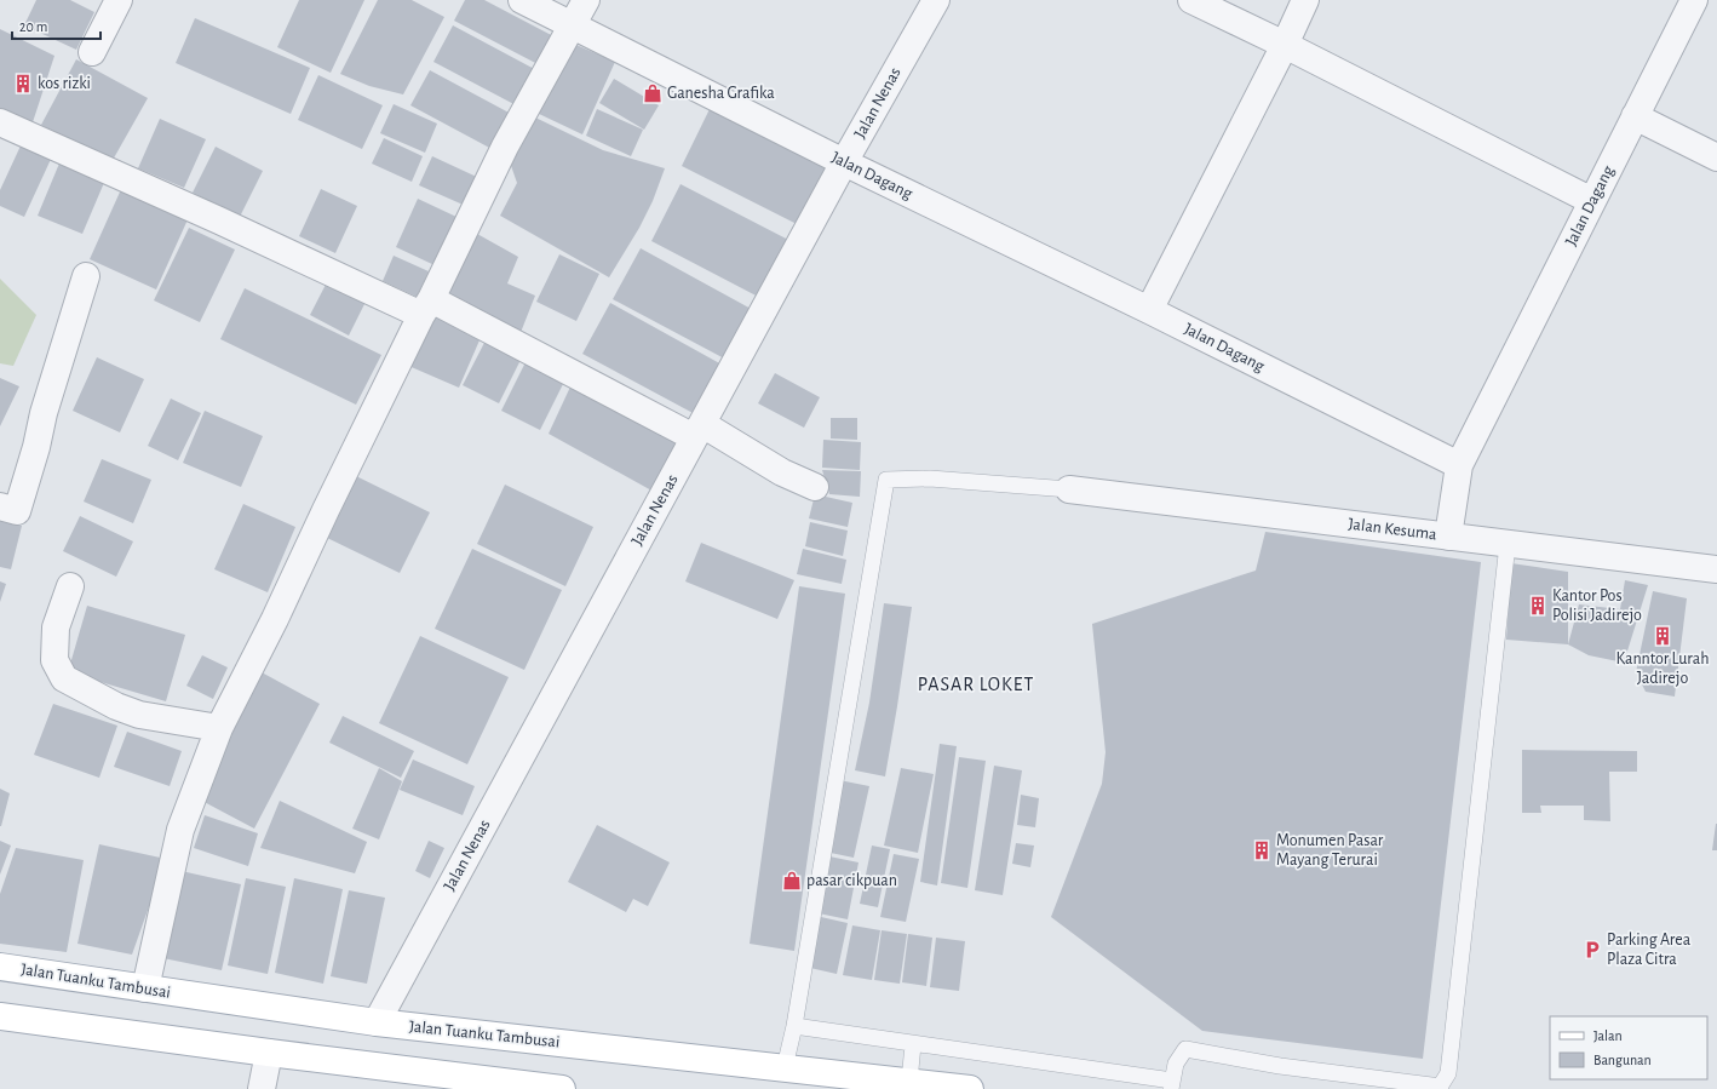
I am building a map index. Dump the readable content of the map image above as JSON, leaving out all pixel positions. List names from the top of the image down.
{
  "streets": {
    "main road": ["Jalan Tuanku Tambusai"],
    "street": ["Jalan Nenas", "Jalan Dagang", "Jalan Kesuma"]
  },
  "crossings": [
    ["Jalan Nenas", "Jalan Dagang"],
    ["Jalan Nenas", "Jalan Tuanku Tambusai"]
  ],
  "districts": ["PASAR LOKET"],
  "places": {
    "building": [
      "kos rizki",
      "Kantor Pos Polisi Jadirejo",
      "Kanntor Lurah Jadirejo",
      "Monumen Pasar Mayang Terurai"
    ],
    "shop": ["Ganesha Grafika", "pasar cikpuan"],
    "parking": ["Parking Area Plaza Citra"]
  },
  "legend": ["Jalan", "Bangunan"],
  "scale_bar": "20 m"
}
